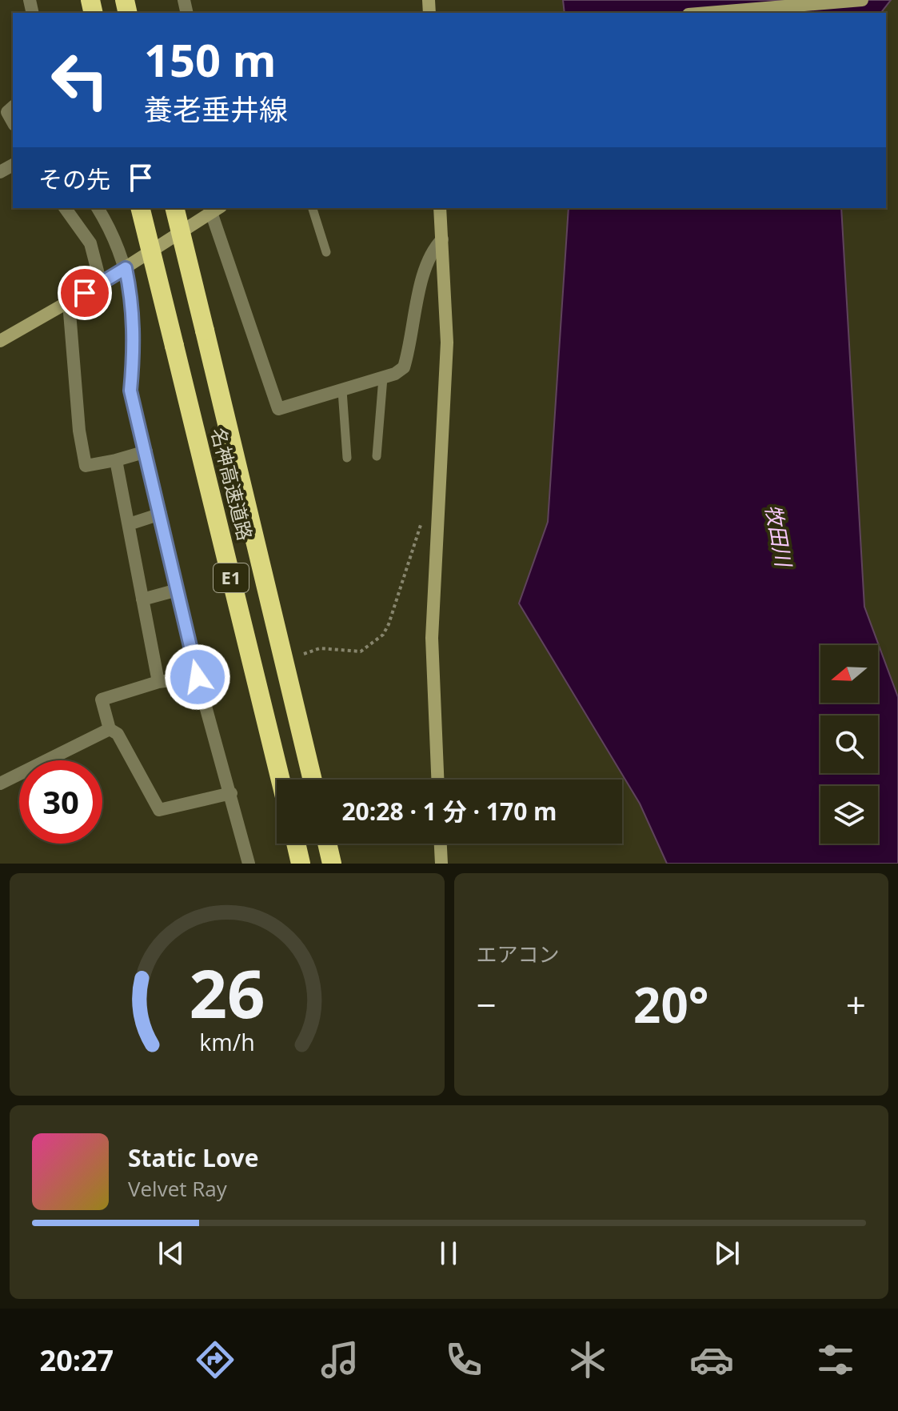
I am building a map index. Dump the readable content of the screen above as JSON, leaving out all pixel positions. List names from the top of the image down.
{
  "streets": {
    "highway": ["名神高速道路", "E1"]
  },
  "water": ["牧田川"],
  "north": "left",
  "page": {
    "turn": ["150 m", "養老垂井線"],
    "then": "その先",
    "limit": "30",
    "trip": "20:28 · 1 分 · 170 m",
    "tile": "エアコン",
    "heat": ["−", "20°", "+"],
    "song": ["Static Love", "Velvet Ray"],
    "tabs": "20:27",
    "gauge": ["26", "km/h"]
  }
}
